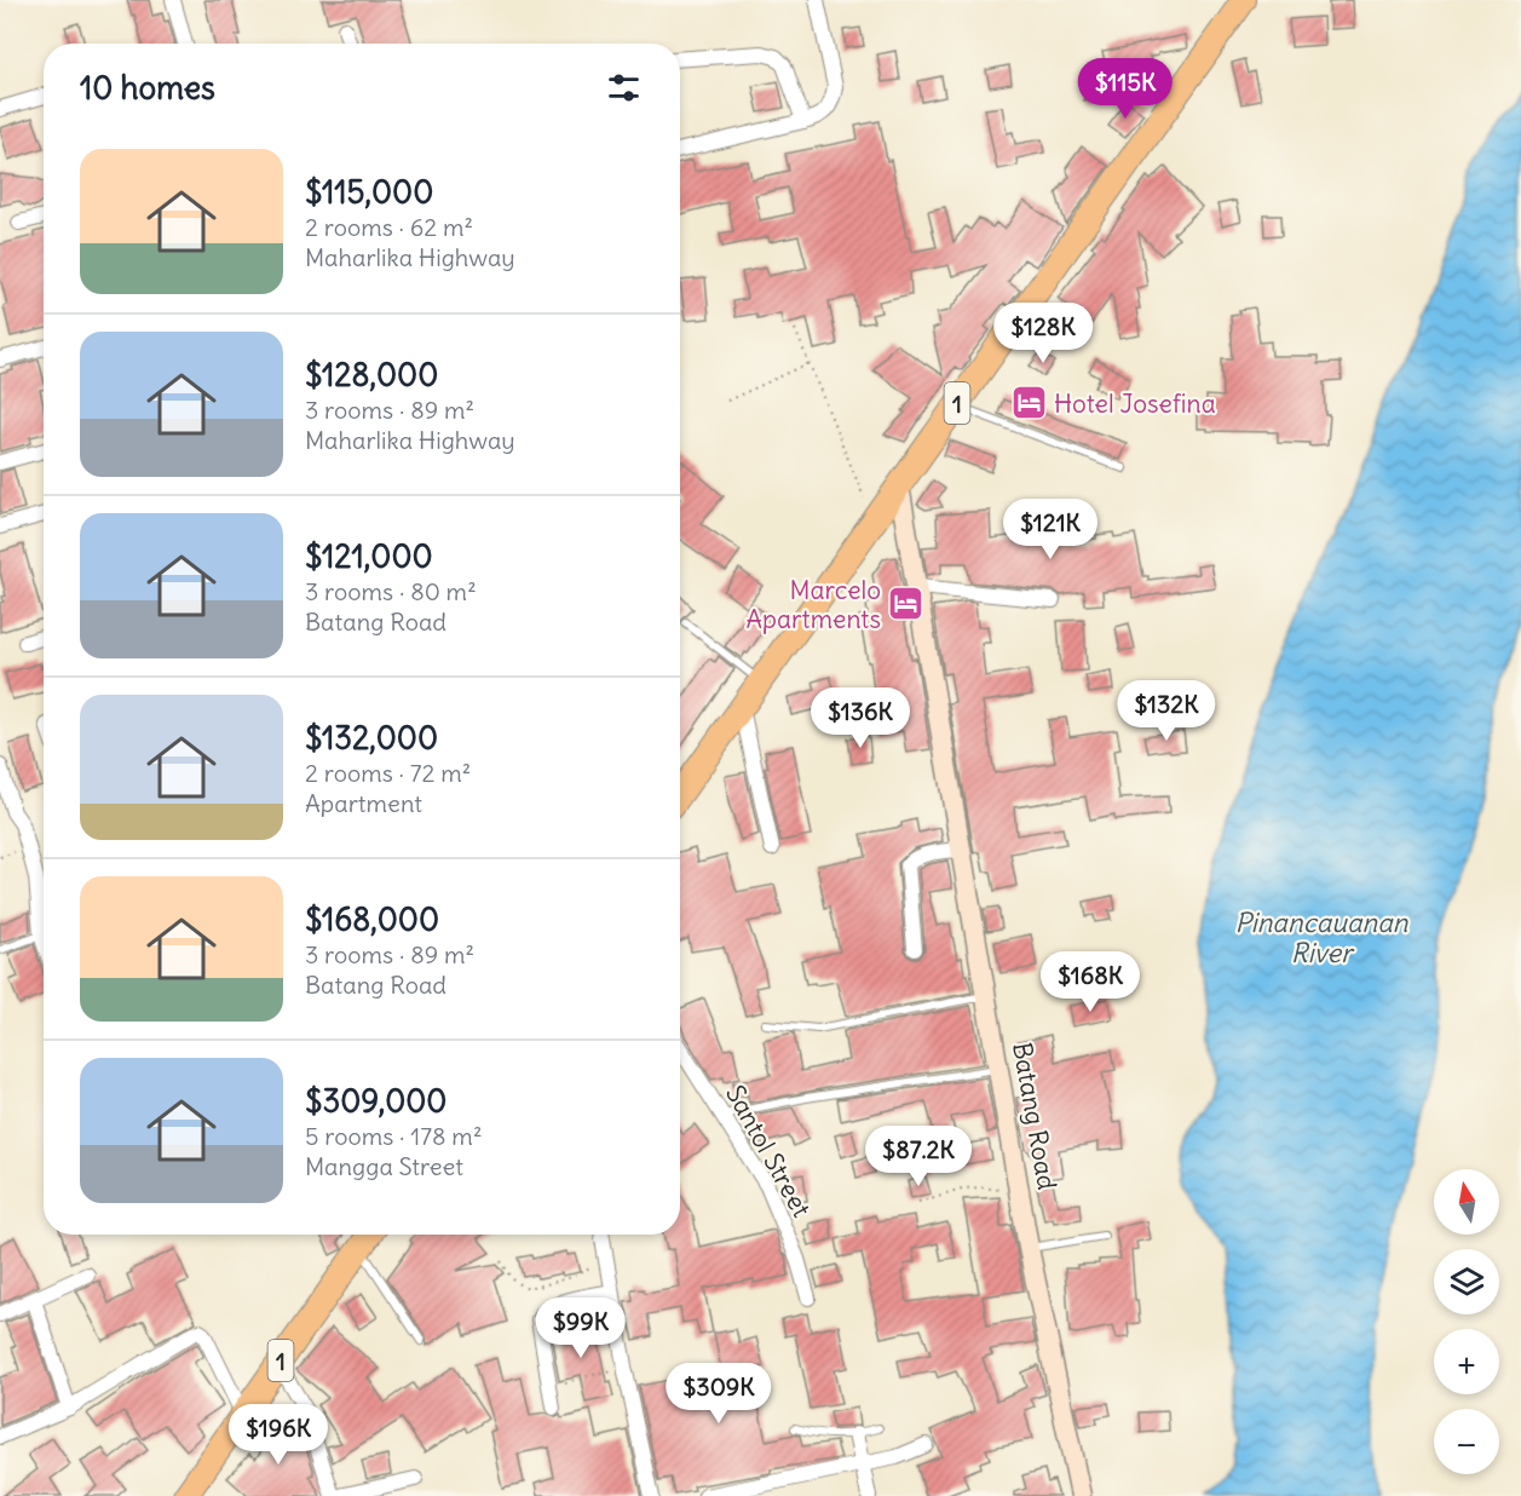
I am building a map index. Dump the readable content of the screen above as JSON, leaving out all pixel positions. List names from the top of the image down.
{
  "streets": {
    "main road": ["1"],
    "street": ["Batang Road", "Santol Street"]
  },
  "crossings": [
    ["1", "Batang Road"]
  ],
  "water": ["Pinancauanan River"],
  "places": {
    "hotel": ["Hotel Josefina", "Marcelo Apartments"]
  },
  "north": "top",
  "page": {
    "heading": "10 homes",
    "price": [
      "$115K",
      "$128K",
      "$121K",
      "$132K",
      "$136K",
      "$168K",
      "$87.2K",
      "$99K",
      "$309K",
      "$196K"
    ],
    "list": [
      {
        "name": "$115,000",
        "note": "2 rooms · 62 m² · Maharlika Highway"
      },
      {
        "name": "$128,000",
        "note": "3 rooms · 89 m² · Maharlika Highway"
      },
      {
        "name": "$121,000",
        "note": "3 rooms · 80 m² · Batang Road"
      },
      {
        "name": "$132,000",
        "note": "2 rooms · 72 m² · Apartment"
      },
      {
        "name": "$168,000",
        "note": "3 rooms · 89 m² · Batang Road"
      },
      {
        "name": "$309,000",
        "note": "5 rooms · 178 m² · Mangga Street"
      }
    ],
    "map_buttons": ["+", "−"]
  }
}
